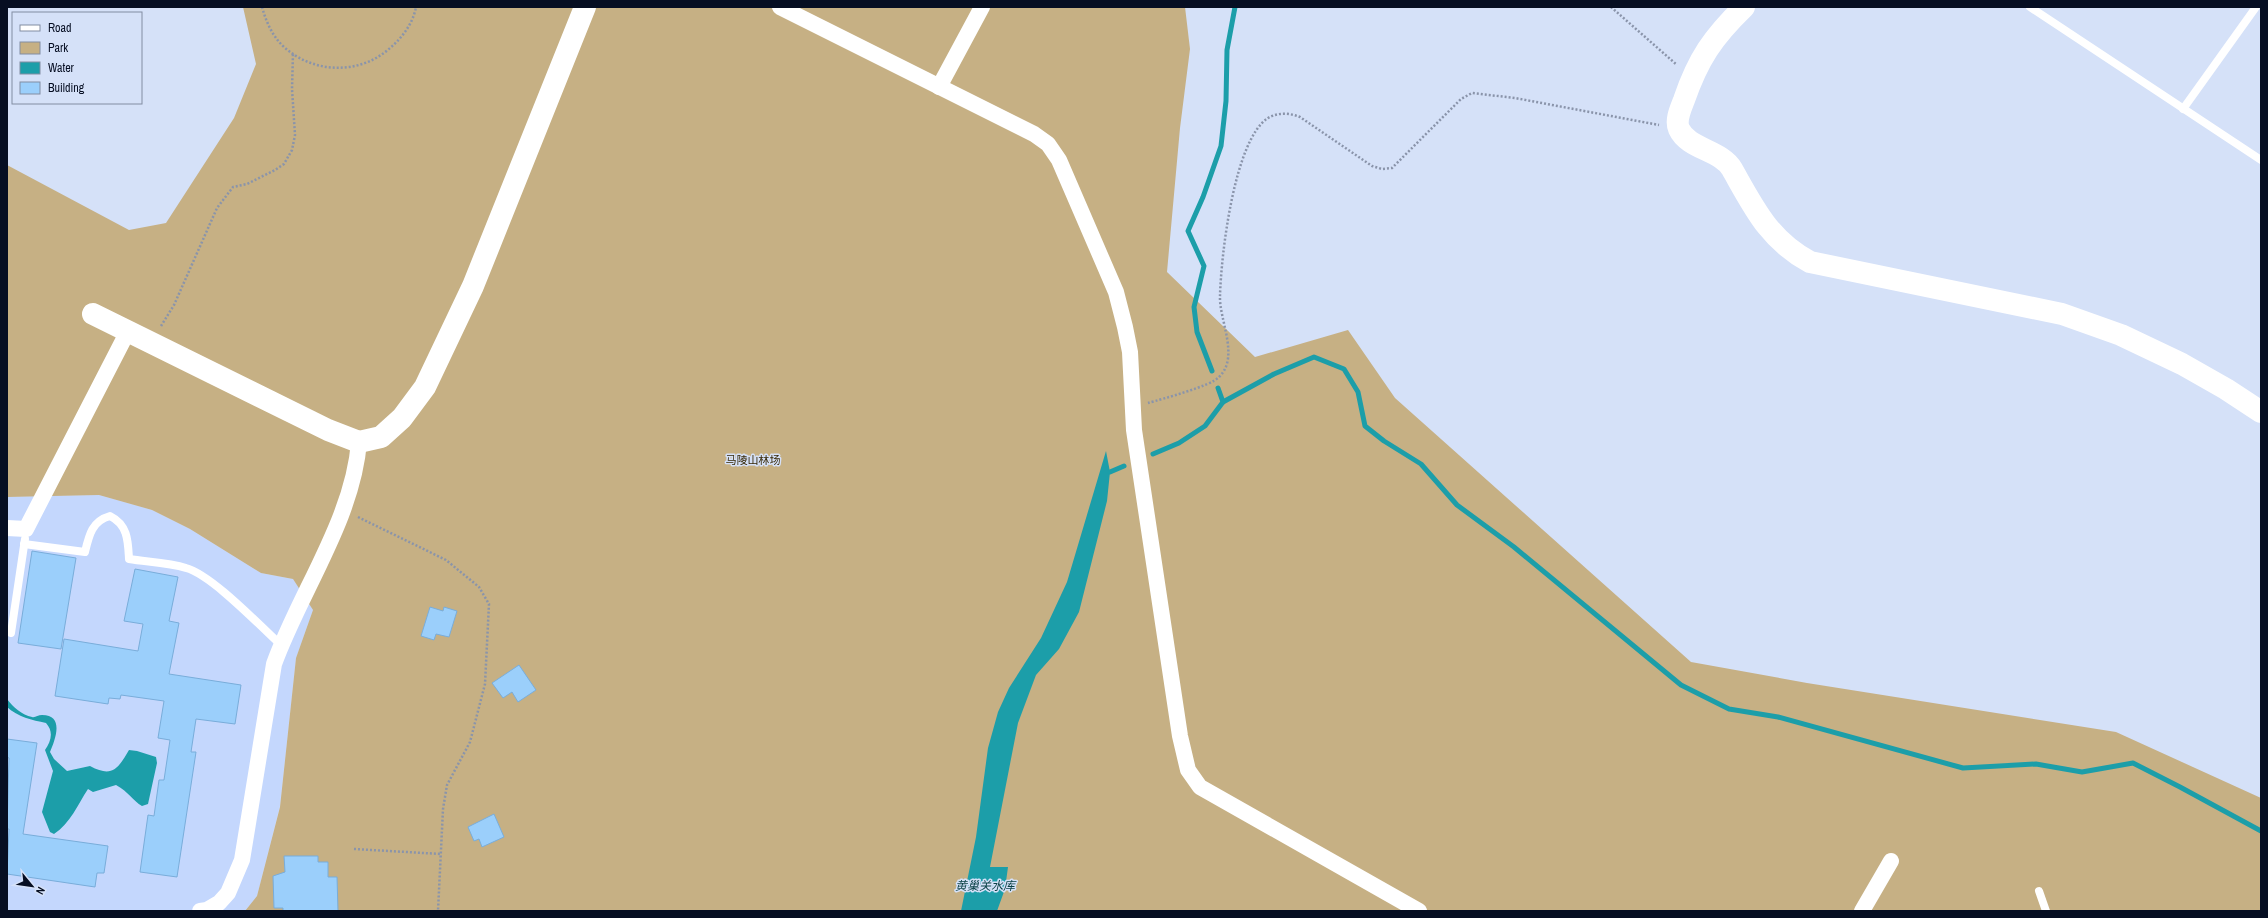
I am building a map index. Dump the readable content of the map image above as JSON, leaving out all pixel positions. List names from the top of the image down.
{
  "water": ["黄巢关水库"],
  "parks": ["马陵山林场"],
  "legend": [
    "Road",
    "Park",
    "Water",
    "Building"
  ],
  "north": "bottom right"
}
